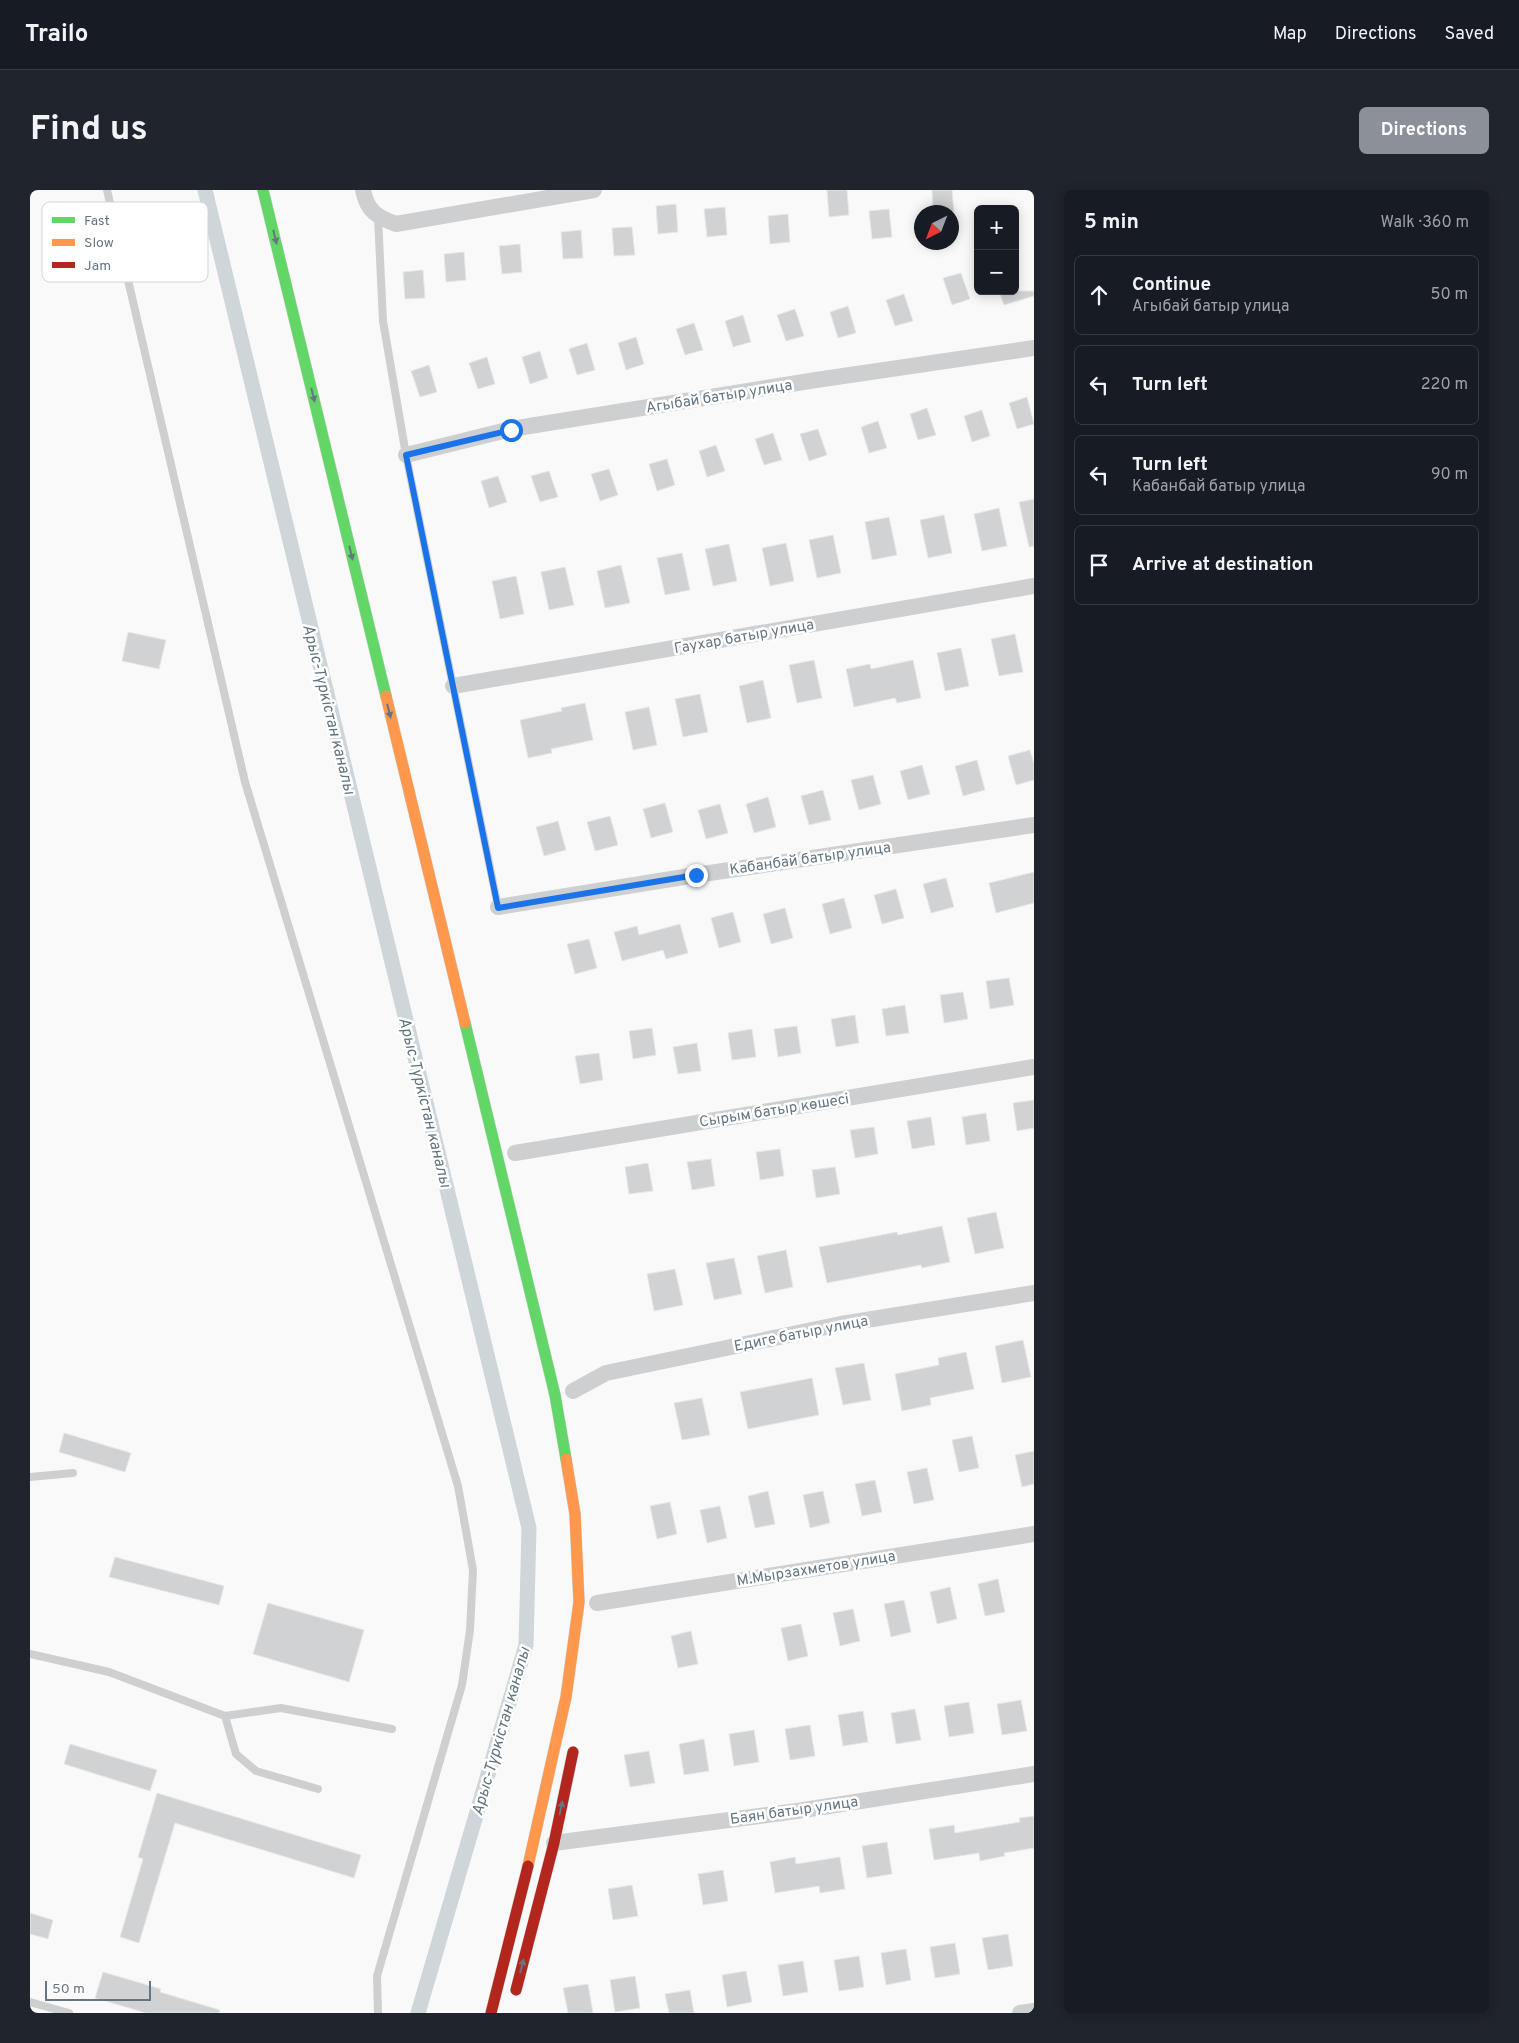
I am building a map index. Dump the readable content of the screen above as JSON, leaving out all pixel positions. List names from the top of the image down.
{
  "streets": {
    "street": [
      "Агыбай батыр улица",
      "Гаухар батыр улица",
      "Кабанбай батыр улица",
      "Сырым батыр көшесі",
      "Едиге батыр улица",
      "М.Мырзахметов улица",
      "Баян батыр улица"
    ]
  },
  "water": ["Арыс-Түркістан каналы"],
  "legend": ["Fast", "Slow", "Jam"],
  "scale_bar": "50 m",
  "north": "bottom left",
  "page": {
    "header": "Trailo",
    "nav": ["Map", "Directions", "Saved"],
    "buttons": "Directions",
    "title": "Find us",
    "heading": ["5 min", "Walk · 360 m"],
    "map_buttons": ["+", "−"],
    "list": [
      ["Continue", "Агыбай батыр улица", "50 m"],
      ["Turn left", "220 m"],
      ["Turn left", "Кабанбай батыр улица", "90 m"],
      "Arrive at destination"
    ],
    "scale": "50 m"
  }
}
